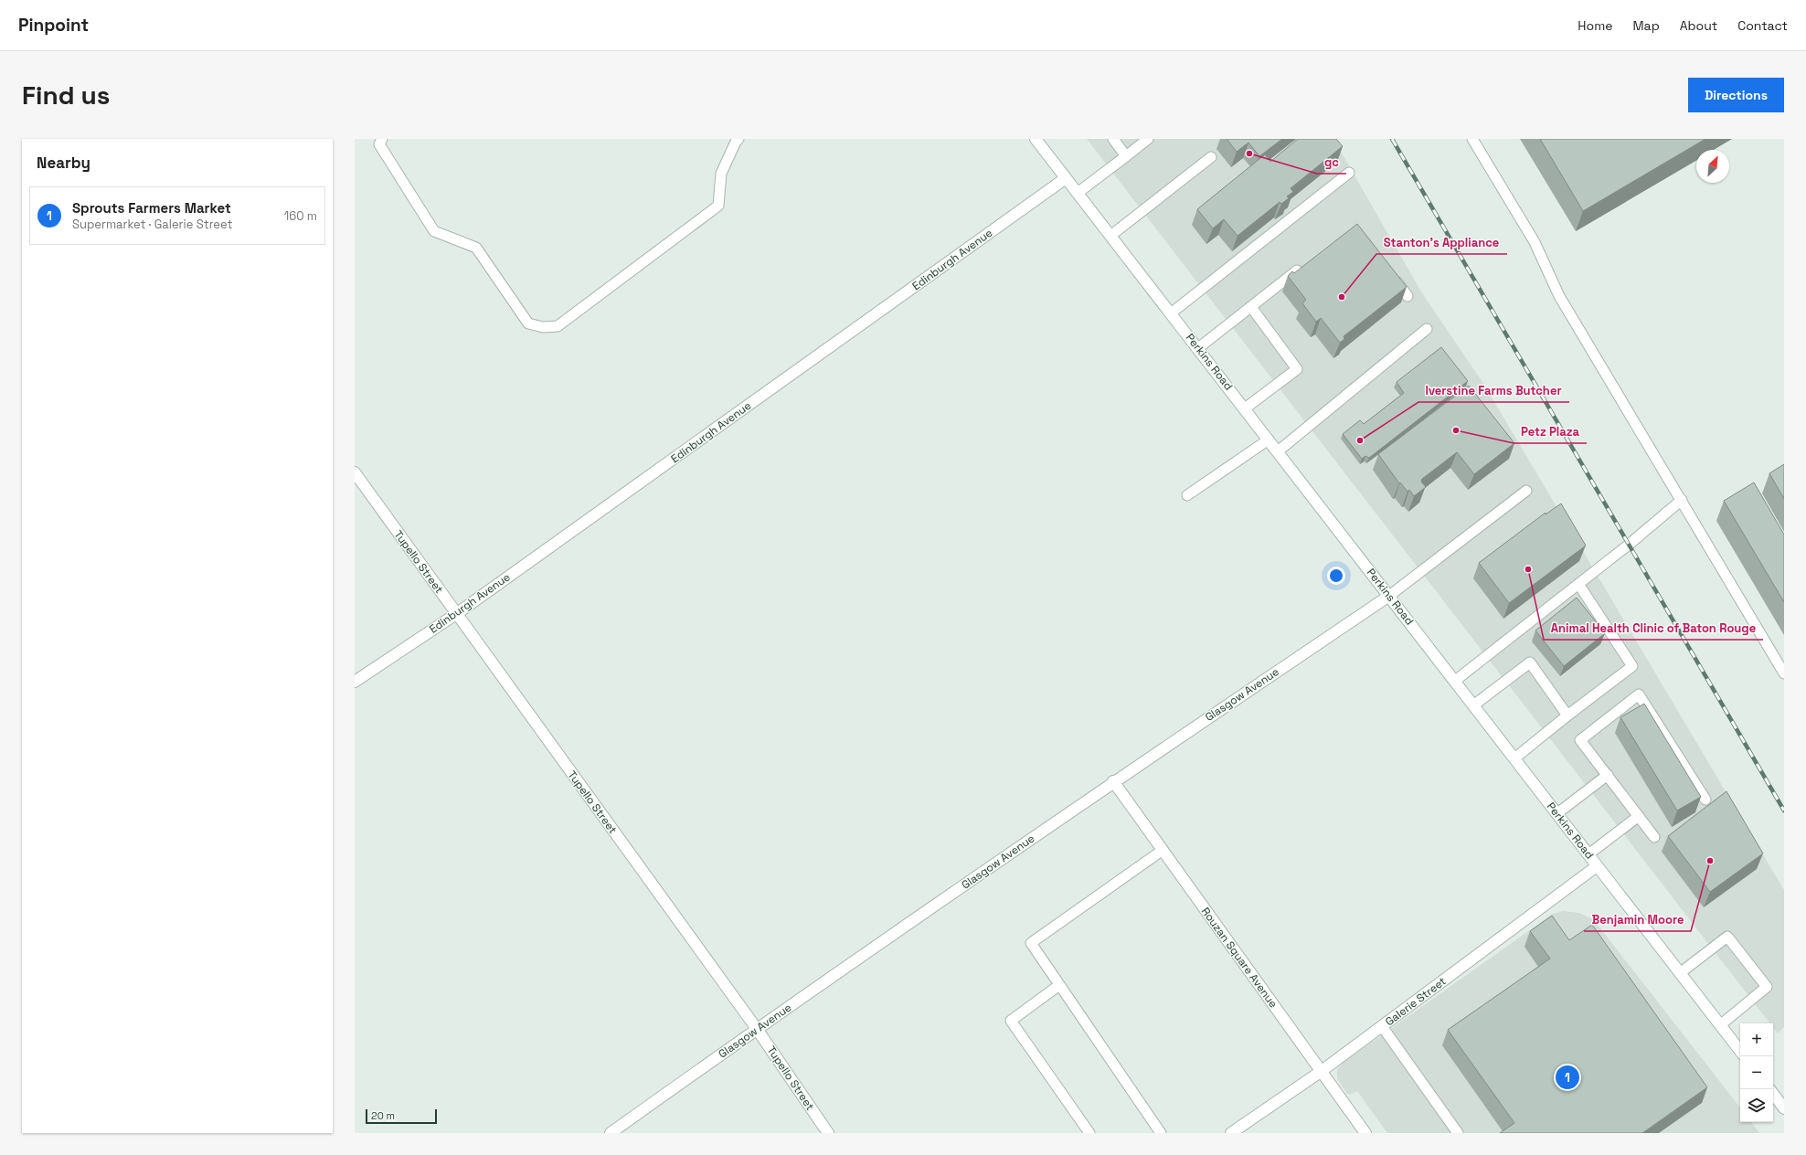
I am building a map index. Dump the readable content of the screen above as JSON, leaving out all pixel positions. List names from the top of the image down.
{
  "streets": {
    "street": [
      "Edinburgh Avenue",
      "Perkins Road",
      "Tupello Street",
      "Glasgow Avenue",
      "Rouzan Square Avenue",
      "Galerie Street"
    ]
  },
  "crossings": [
    ["Edinburgh Avenue", "Perkins Road"],
    ["Edinburgh Avenue", "Tupello Street"],
    ["Perkins Road", "Glasgow Avenue"],
    ["Perkins Road", "Galerie Street"],
    ["Tupello Street", "Glasgow Avenue"],
    ["Glasgow Avenue", "Rouzan Square Avenue"],
    ["Rouzan Square Avenue", "Galerie Street"]
  ],
  "places": [
    "gc",
    "Stanton's Appliance",
    "Petz Plaza",
    "Iverstine Farms Butcher",
    "Animal Health Clinic of Baton Rouge",
    "Benjamin Moore"
  ],
  "scale_bar": "20 m",
  "north": "top right",
  "page": {
    "header": "Pinpoint",
    "nav": [
      "Home",
      "Map",
      "About",
      "Contact"
    ],
    "buttons": "Directions",
    "title": "Find us",
    "heading": "Nearby",
    "list": [
      {
        "mark": "1",
        "name": "Sprouts Farmers Market",
        "note": "Supermarket · Galerie Street",
        "value": "160 m"
      }
    ],
    "map_buttons": ["+", "−"],
    "pins": "1",
    "scale": "20 m"
  }
}
